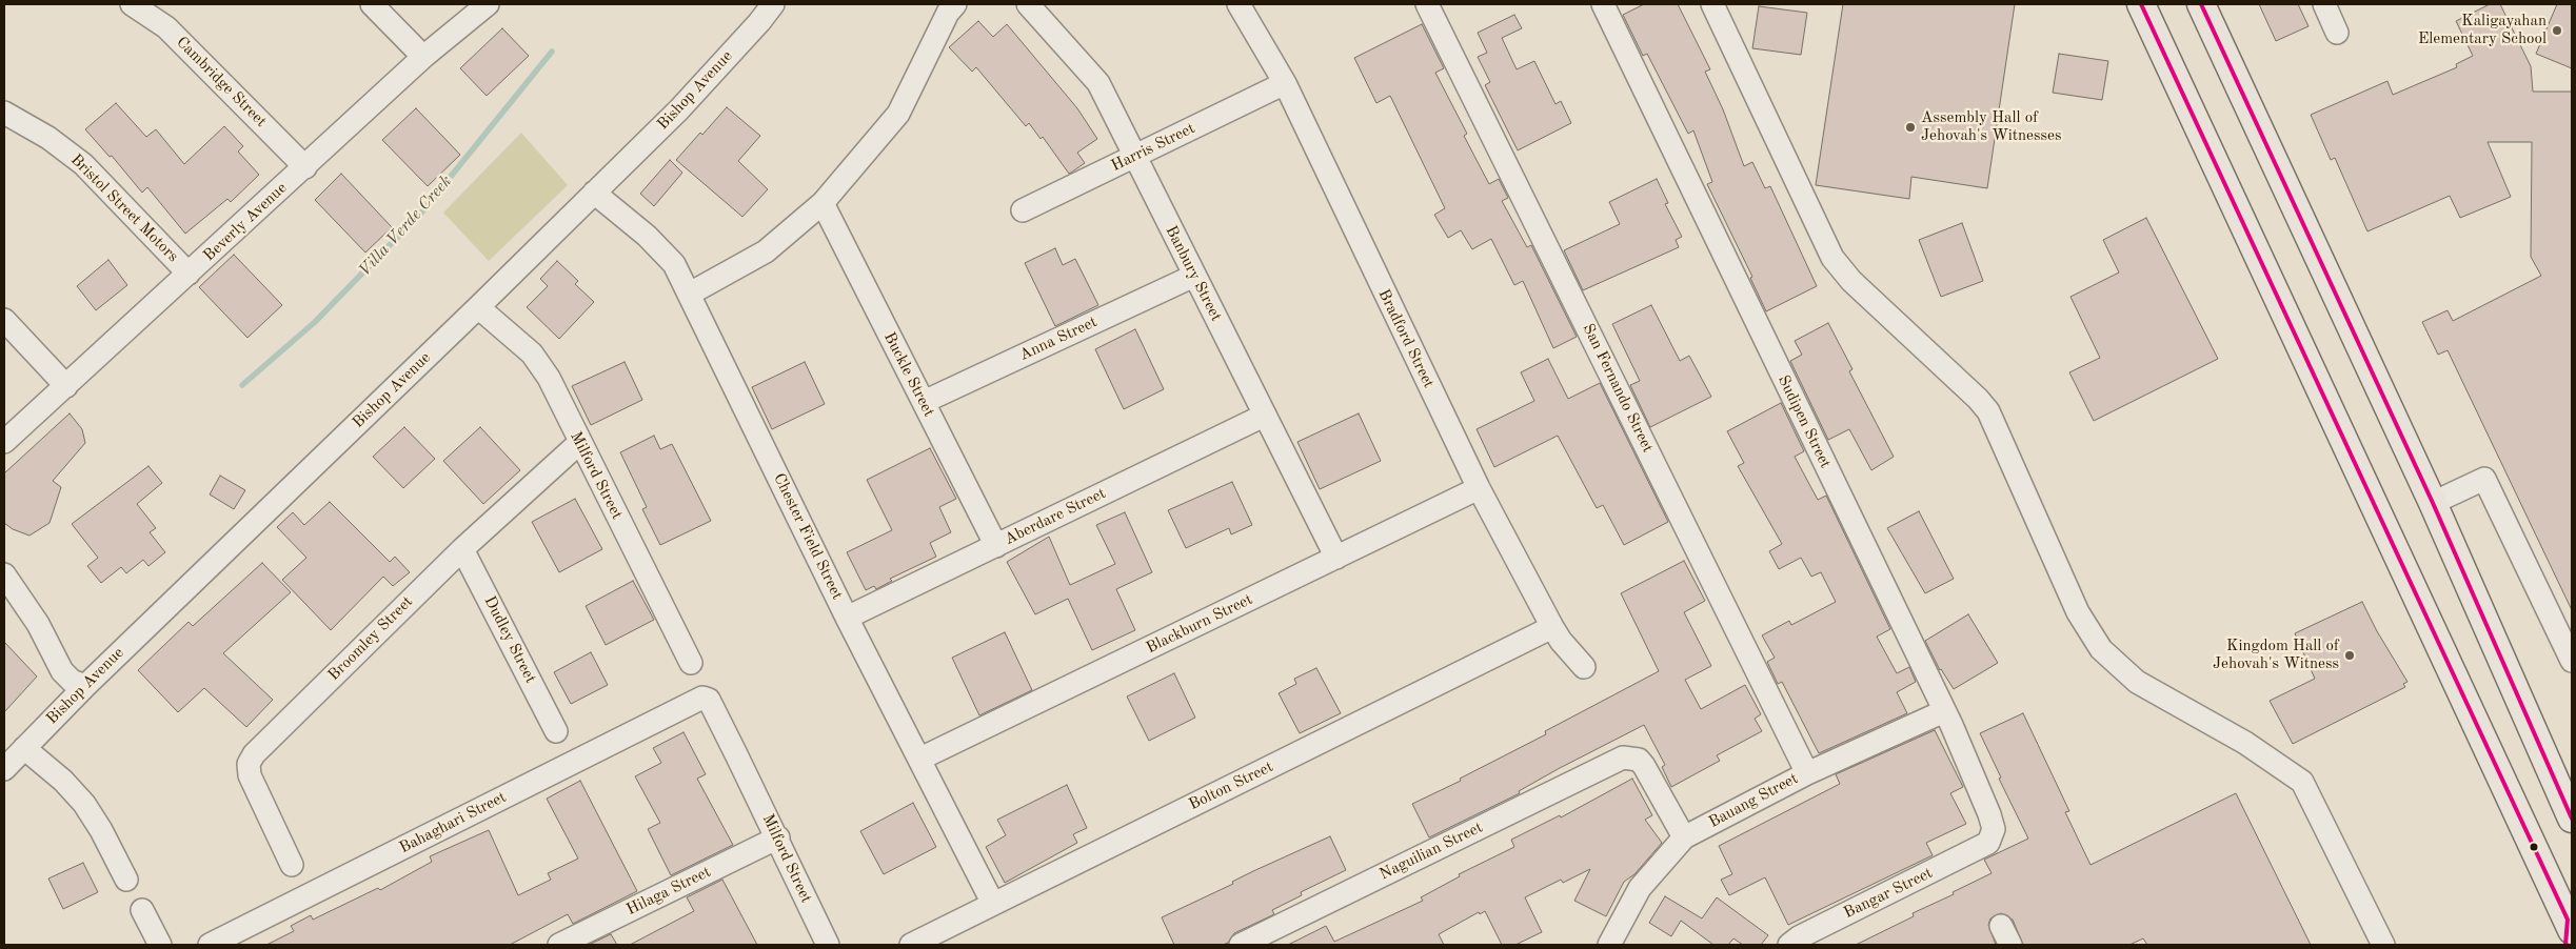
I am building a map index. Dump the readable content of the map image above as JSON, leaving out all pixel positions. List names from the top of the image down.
{
  "streets": {
    "street": [
      "Cambridge Street",
      "Bishop Avenue",
      "Harris Street",
      "Bristol Street Motors",
      "Beverly Avenue",
      "Banbury Street",
      "Anna Street",
      "Bradford Street",
      "Buckle Street",
      "San Fernando Street",
      "Sudipen Street",
      "Milford Street",
      "Aberdare Street",
      "Chester Field Street",
      "Blackburn Street",
      "Broomley Street",
      "Dudley Street",
      "Bolton Street",
      "Bauang Street",
      "Bahaghari Street",
      "Naguilian Street",
      "Hilaga Street",
      "Bangar Street"
    ]
  },
  "crossings": [
    ["Cambridge Street", "Beverly Avenue"],
    ["Bishop Avenue", "Milford Street"],
    ["Bishop Avenue", "Chester Field Street"],
    ["Harris Street", "Banbury Street"],
    ["Harris Street", "Bradford Street"],
    ["Bristol Street Motors", "Beverly Avenue"],
    ["Banbury Street", "Anna Street"],
    ["Banbury Street", "Aberdare Street"],
    ["Banbury Street", "Blackburn Street"],
    ["Anna Street", "Buckle Street"],
    ["Bradford Street", "Blackburn Street"],
    ["Bradford Street", "Bolton Street"],
    ["Buckle Street", "Aberdare Street"],
    ["San Fernando Street", "Bauang Street"],
    ["Sudipen Street", "Bauang Street"],
    ["Sudipen Street", "Bangar Street"],
    ["Milford Street", "Broomley Street"],
    ["Milford Street", "Bahaghari Street"],
    ["Milford Street", "Hilaga Street"],
    ["Aberdare Street", "Chester Field Street"],
    ["Chester Field Street", "Blackburn Street"],
    ["Chester Field Street", "Bolton Street"],
    ["Broomley Street", "Dudley Street"],
    ["Bauang Street", "Naguilian Street"]
  ],
  "water": ["Villa Verde Creek"],
  "places": ["Kaligayahan Elementary School", "Assembly Hall of Jehovah's Witnesses", "Kingdom Hall of Jehovah's Witness"]
}
